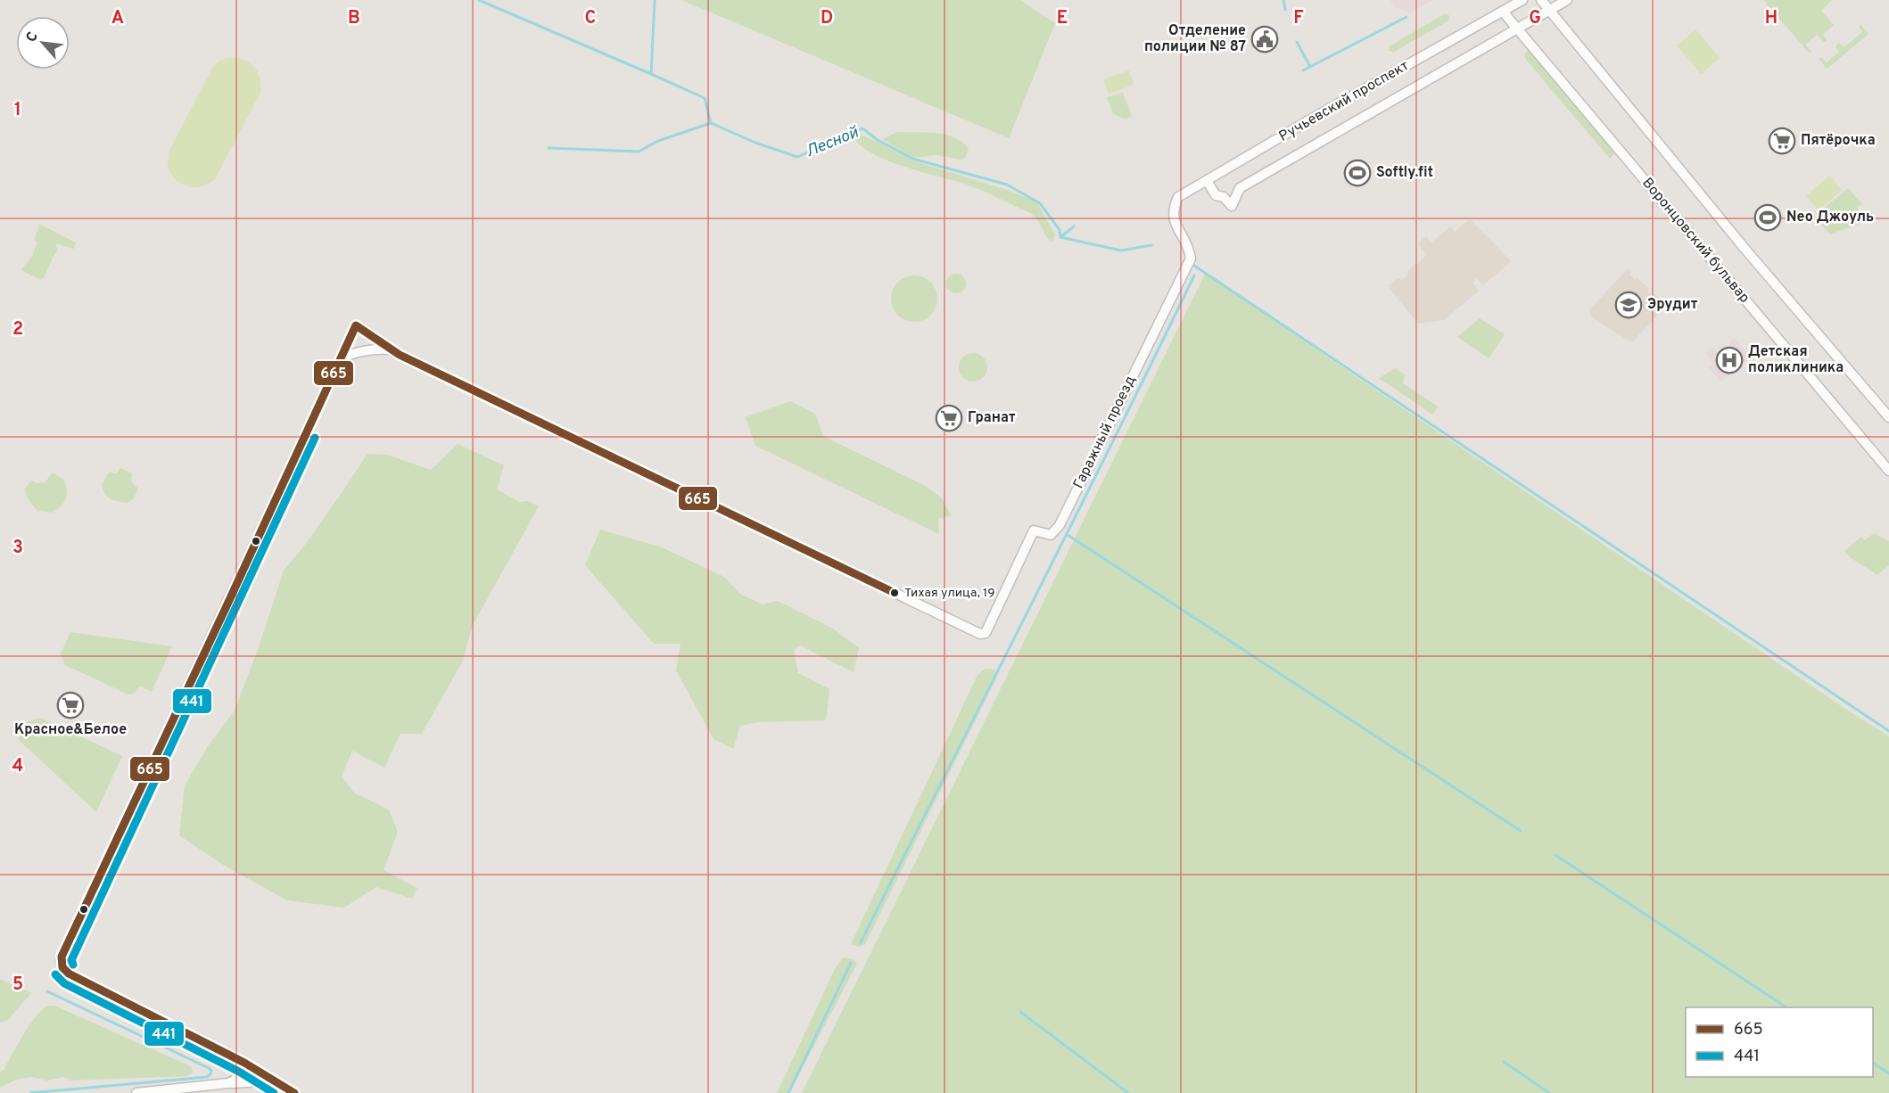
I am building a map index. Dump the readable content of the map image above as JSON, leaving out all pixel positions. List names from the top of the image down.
{
  "streets": {
    "street": ["Ручьевский проспект", "Воронцовский бульвар", "Гаражный проезд"]
  },
  "crossings": [
    ["Ручьевский проспект", "Воронцовский бульвар"],
    ["Ручьевский проспект", "Гаражный проезд"]
  ],
  "water": ["Лесной"],
  "places": {
    "public building": ["Отделение полиции № 87"],
    "supermarket": ["Пятёрочка", "Гранат", "Красное&Белое"],
    "sports": ["Softly.fit", "Neo Джоуль"],
    "school or university": ["Эрудит"],
    "hospital": ["Детская поликлиника"],
    "other": ["Тихая улица, 19"]
  },
  "lines": ["transit line 665", "transit line 441"],
  "legend": ["665", "441"],
  "north": "top left",
  "grid": {
    "columns": [
      "A",
      "B",
      "C",
      "D",
      "E",
      "F",
      "G",
      "H"
    ],
    "rows": [
      "1",
      "2",
      "3",
      "4",
      "5"
    ]
  }
}
